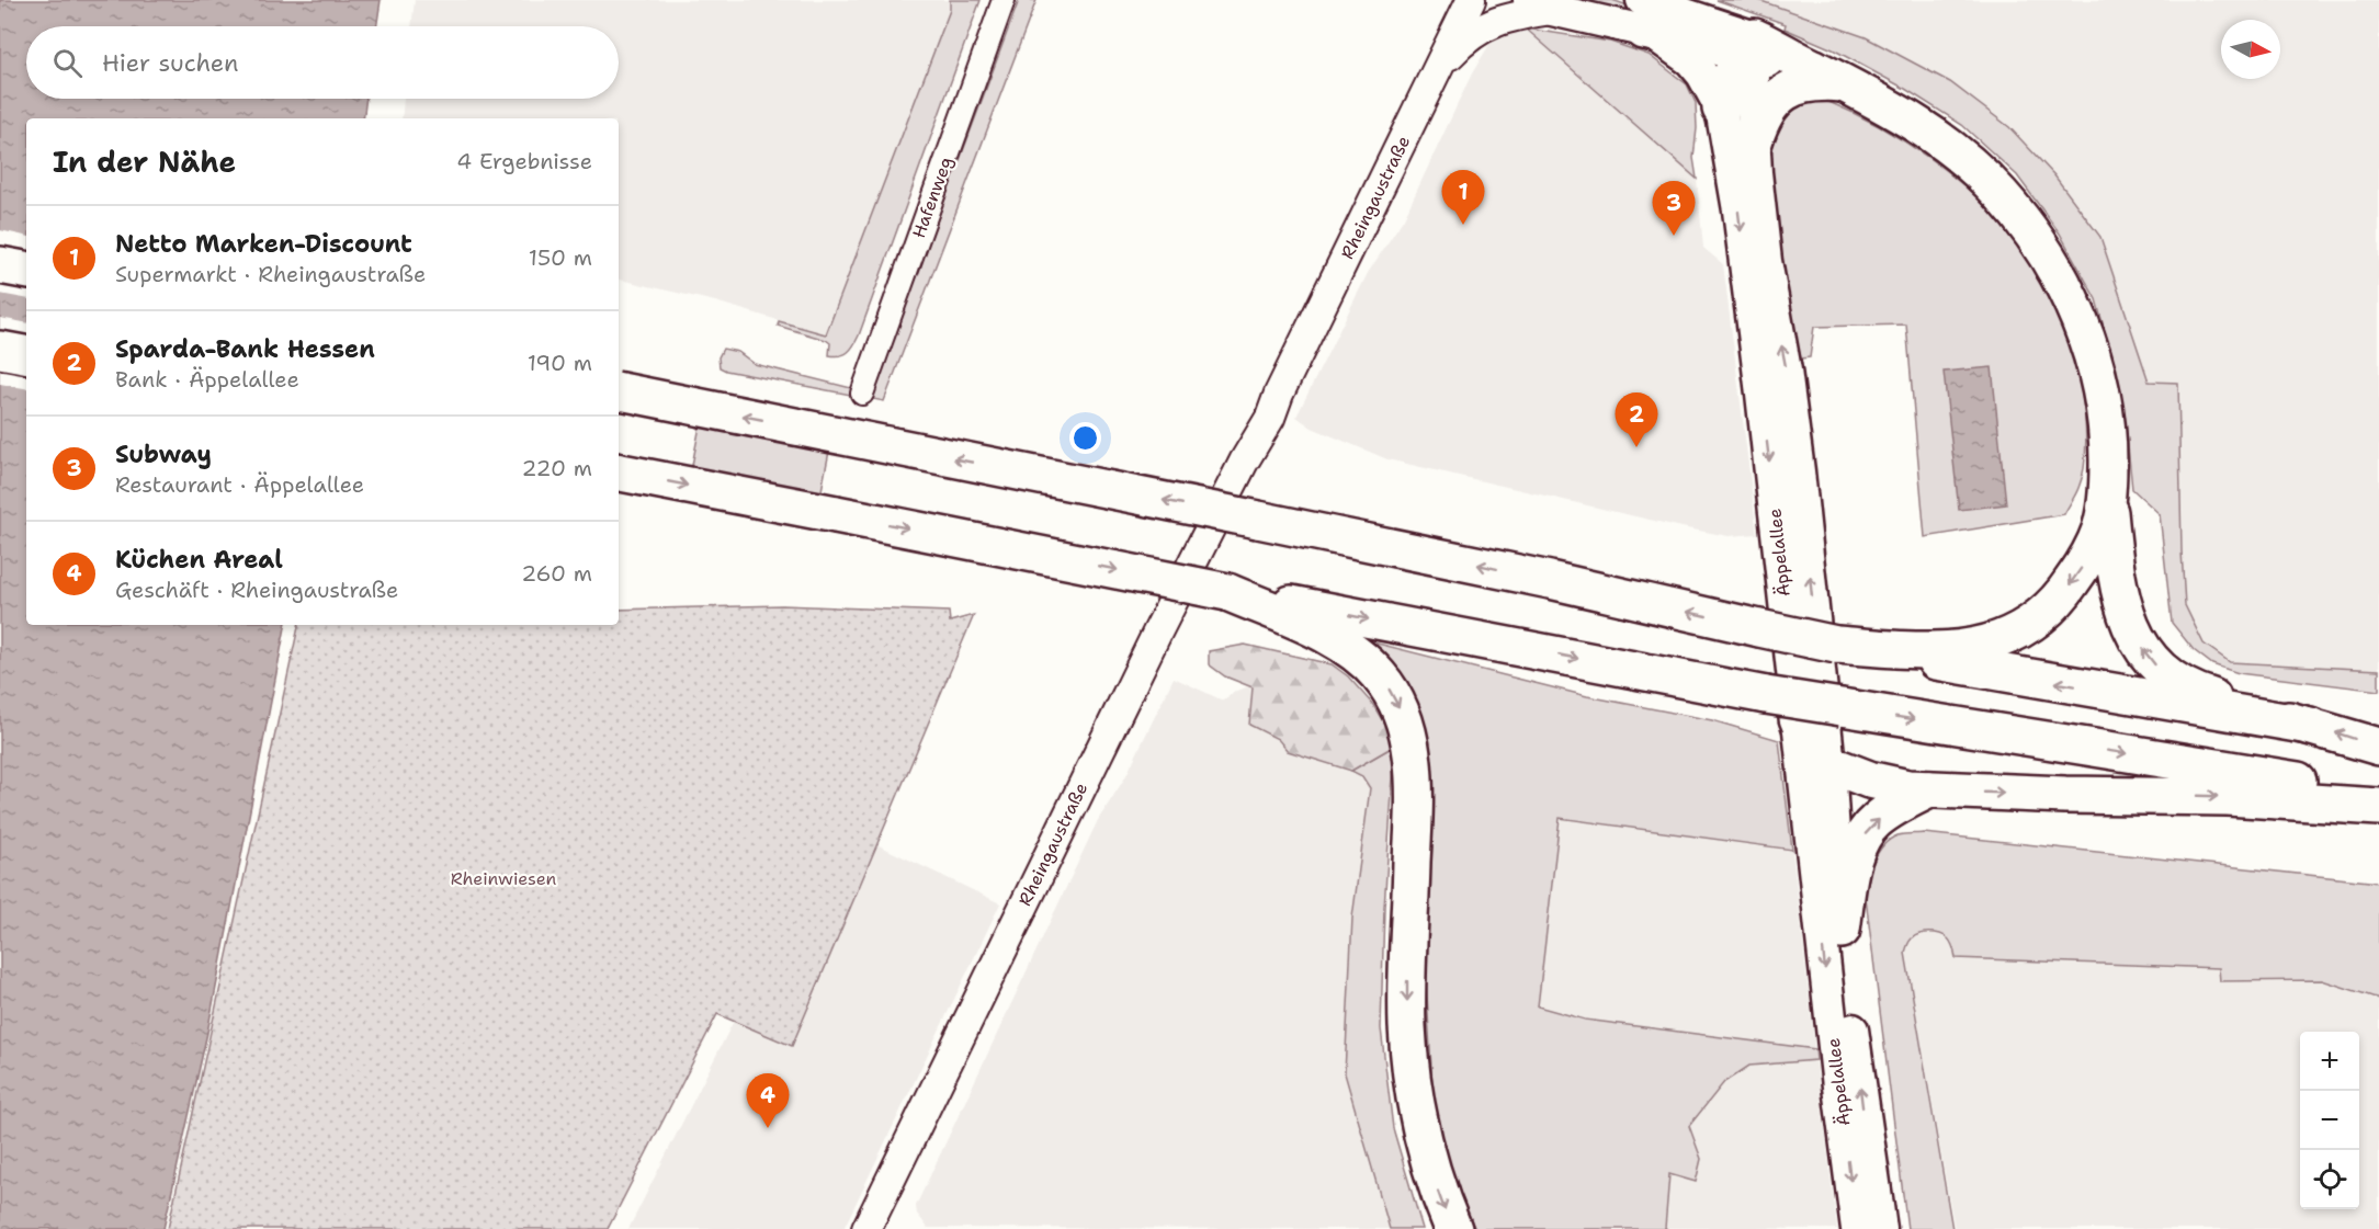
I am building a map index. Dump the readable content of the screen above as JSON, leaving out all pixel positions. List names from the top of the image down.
{
  "streets": {
    "main road": ["Äppelallee"],
    "street": ["Hafenweg", "Rheingaustraße"]
  },
  "parks": ["Rheinwiesen"],
  "north": "right",
  "page": {
    "search": "Hier suchen",
    "heading": ["In der Nähe", "4 Ergebnisse"],
    "pins": [
      "1",
      "3",
      "2",
      "4"
    ],
    "list": [
      {
        "mark": "1",
        "name": "Netto Marken-Discount",
        "note": "Supermarkt · Rheingaustraße",
        "value": "150 m"
      },
      {
        "mark": "2",
        "name": "Sparda-Bank Hessen",
        "note": "Bank · Äppelallee",
        "value": "190 m"
      },
      {
        "mark": "3",
        "name": "Subway",
        "note": "Restaurant · Äppelallee",
        "value": "220 m"
      },
      {
        "mark": "4",
        "name": "Küchen Areal",
        "note": "Geschäft · Rheingaustraße",
        "value": "260 m"
      }
    ],
    "map_buttons": ["+", "−"]
  }
}
